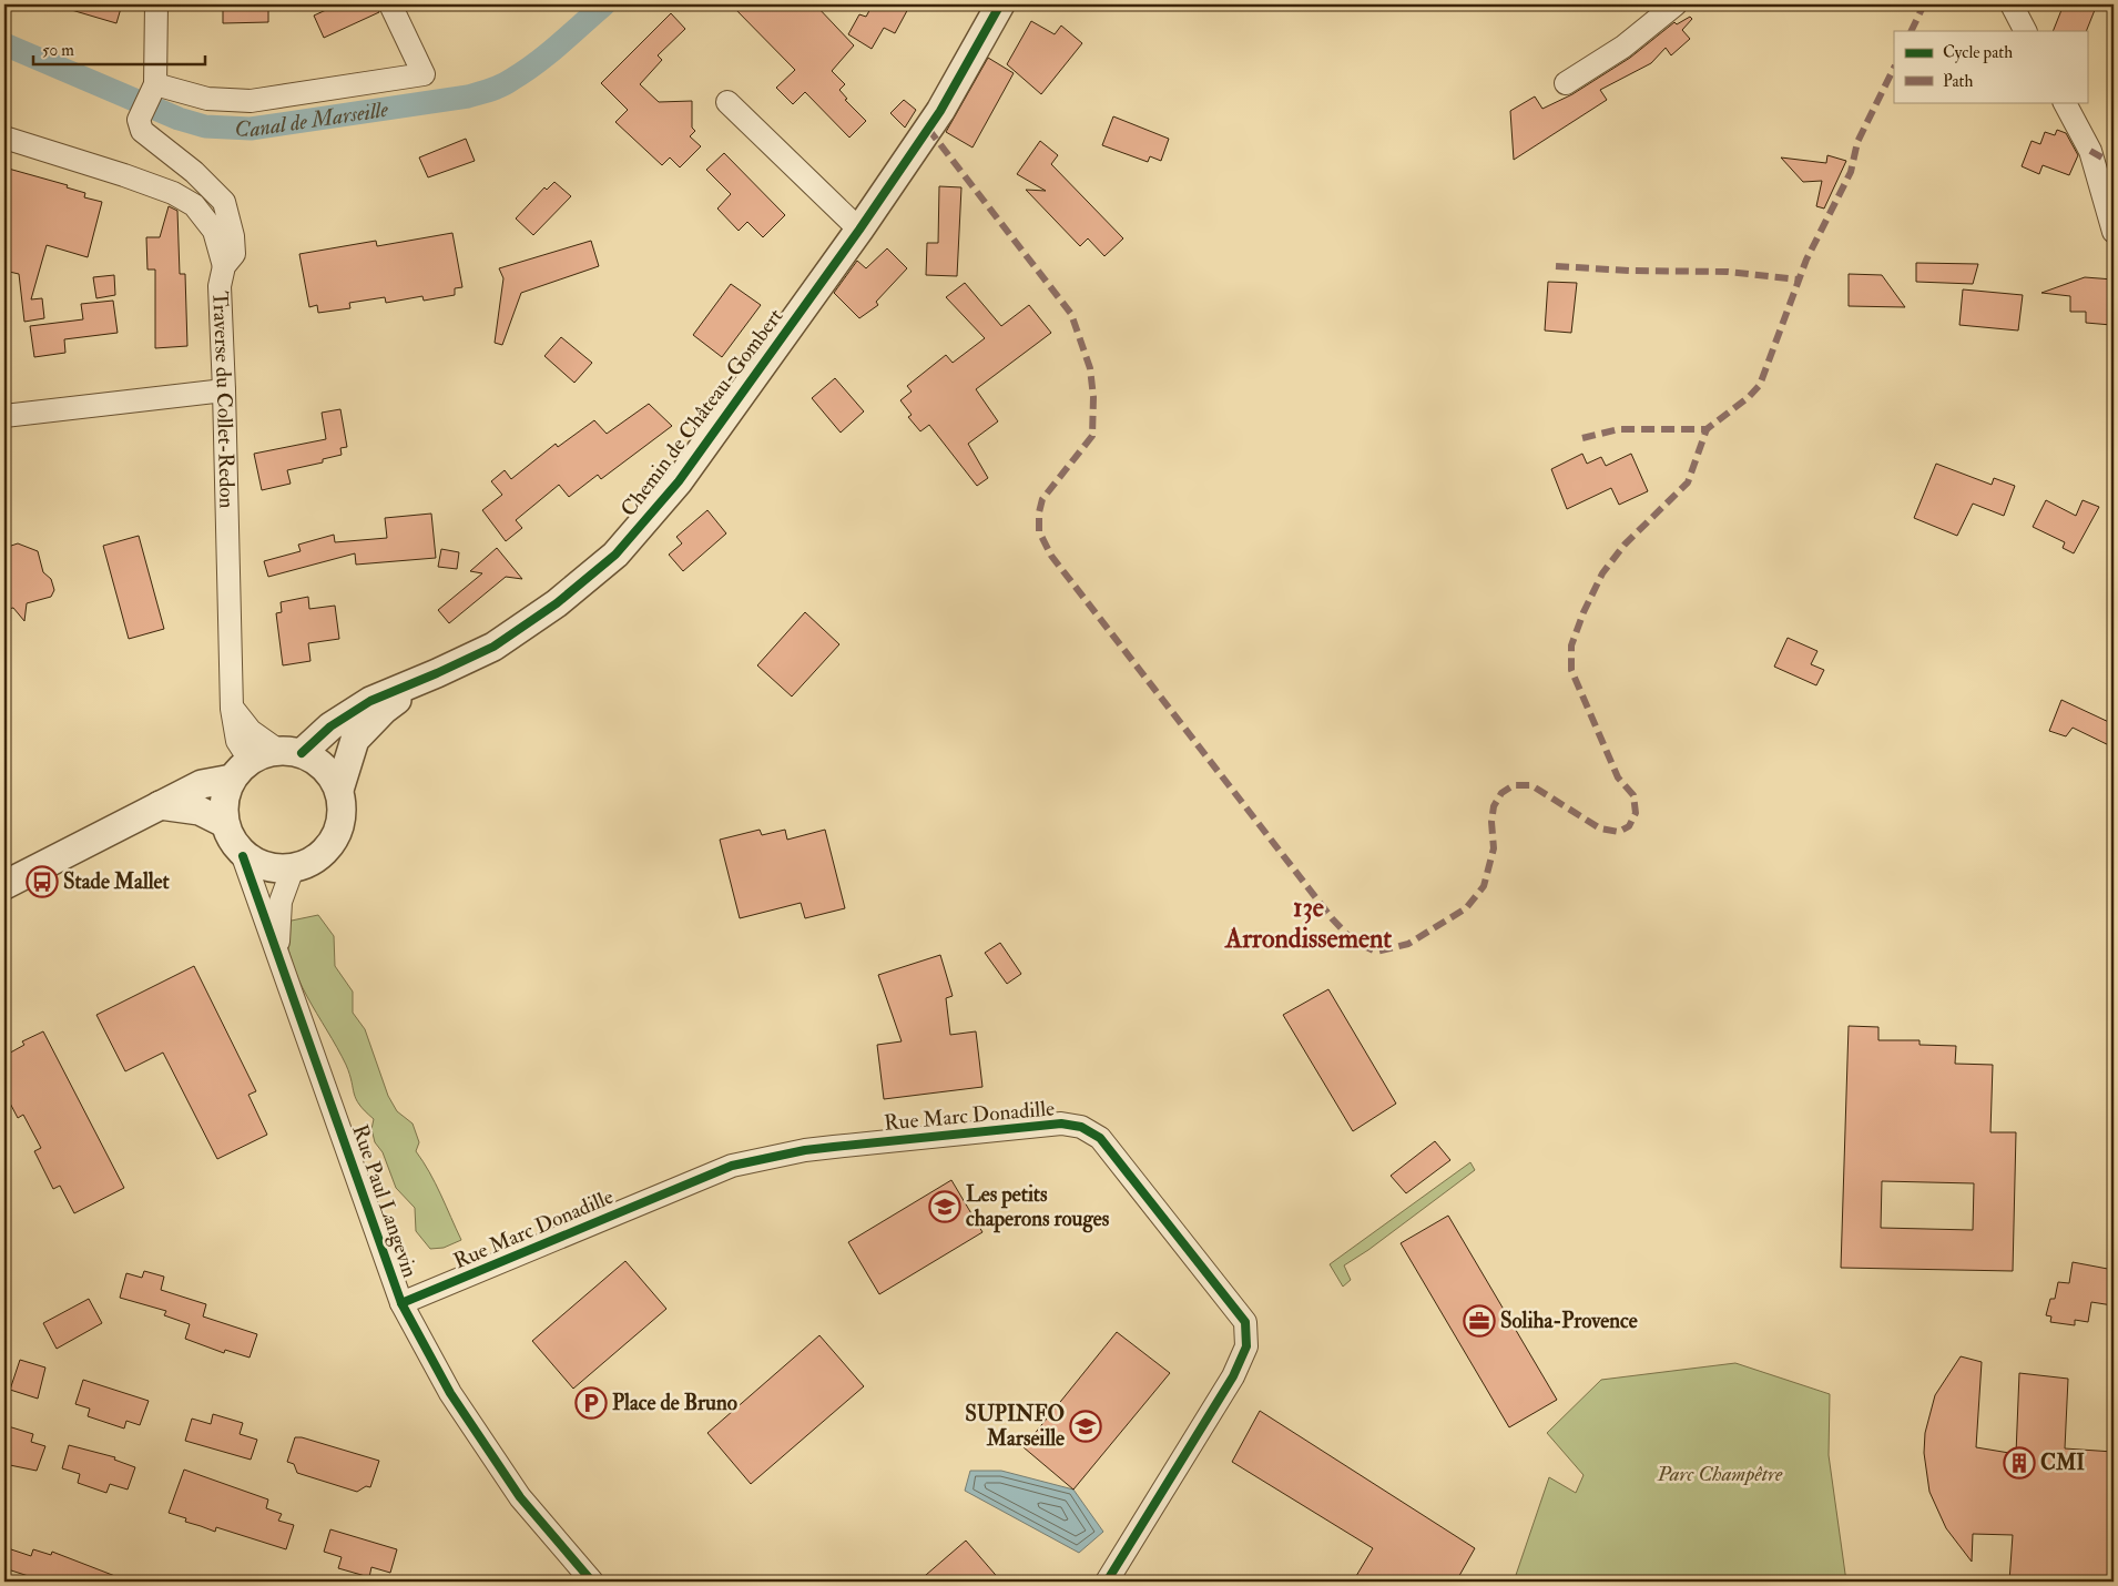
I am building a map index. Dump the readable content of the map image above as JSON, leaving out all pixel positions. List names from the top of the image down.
{
  "streets": {
    "street": [
      "Traverse du Collet-Redon",
      "Chemin de Château-Gombert",
      "Rue Marc Donadille",
      "Rue Paul Langevin"
    ]
  },
  "crossings": [
    ["Traverse du Collet-Redon", "Chemin de Château-Gombert"],
    ["Traverse du Collet-Redon", "Rue Paul Langevin"],
    ["Chemin de Château-Gombert", "Rue Paul Langevin"],
    ["Rue Marc Donadille", "Rue Paul Langevin"]
  ],
  "districts": ["13e Arrondissement"],
  "water": ["Canal de Marseille"],
  "parks": ["Parc Champêtre"],
  "places": {
    "bus stop": ["Stade Mallet"],
    "school or university": ["Les petits chaperons rouges", "SUPINFO Marseille"],
    "office": ["Soliha-Provence"],
    "parking": ["Place de Bruno"],
    "building": ["CMI"]
  },
  "legend": ["Cycle path", "Path"],
  "scale_bar": "50 m"
}
